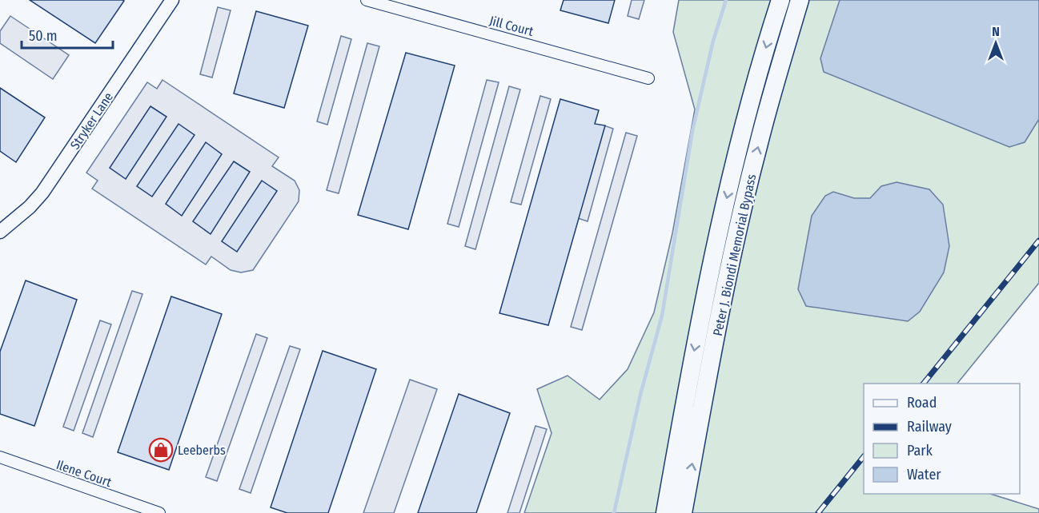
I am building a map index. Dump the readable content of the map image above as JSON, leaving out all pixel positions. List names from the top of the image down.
{
  "streets": {
    "highway": ["Peter J. Biondi Memorial Bypass"],
    "street": ["Jill Court", "Stryker Lane", "Ilene Court"]
  },
  "places": {
    "shop": ["Leeberbs"]
  },
  "legend": [
    "Road",
    "Railway",
    "Park",
    "Water"
  ],
  "scale_bar": "50 m",
  "north": "top"
}
